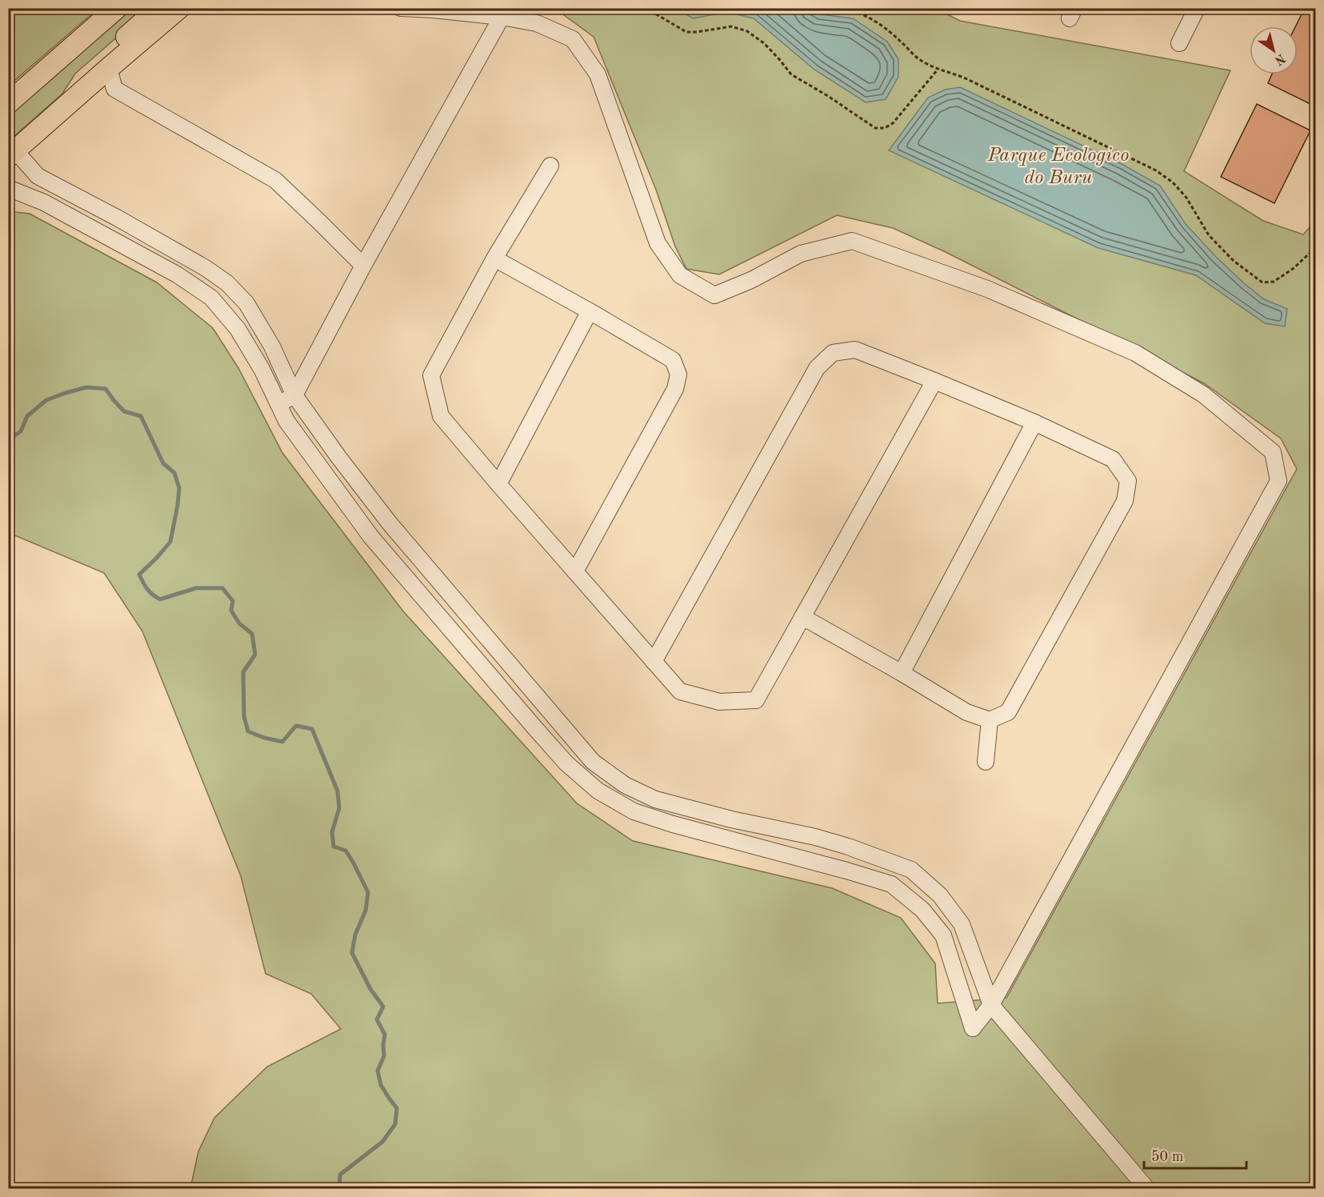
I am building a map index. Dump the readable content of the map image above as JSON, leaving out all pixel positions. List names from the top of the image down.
{
  "parks": ["Parque Ecologico do Buru"],
  "scale_bar": "50 m",
  "north": "bottom right"
}
